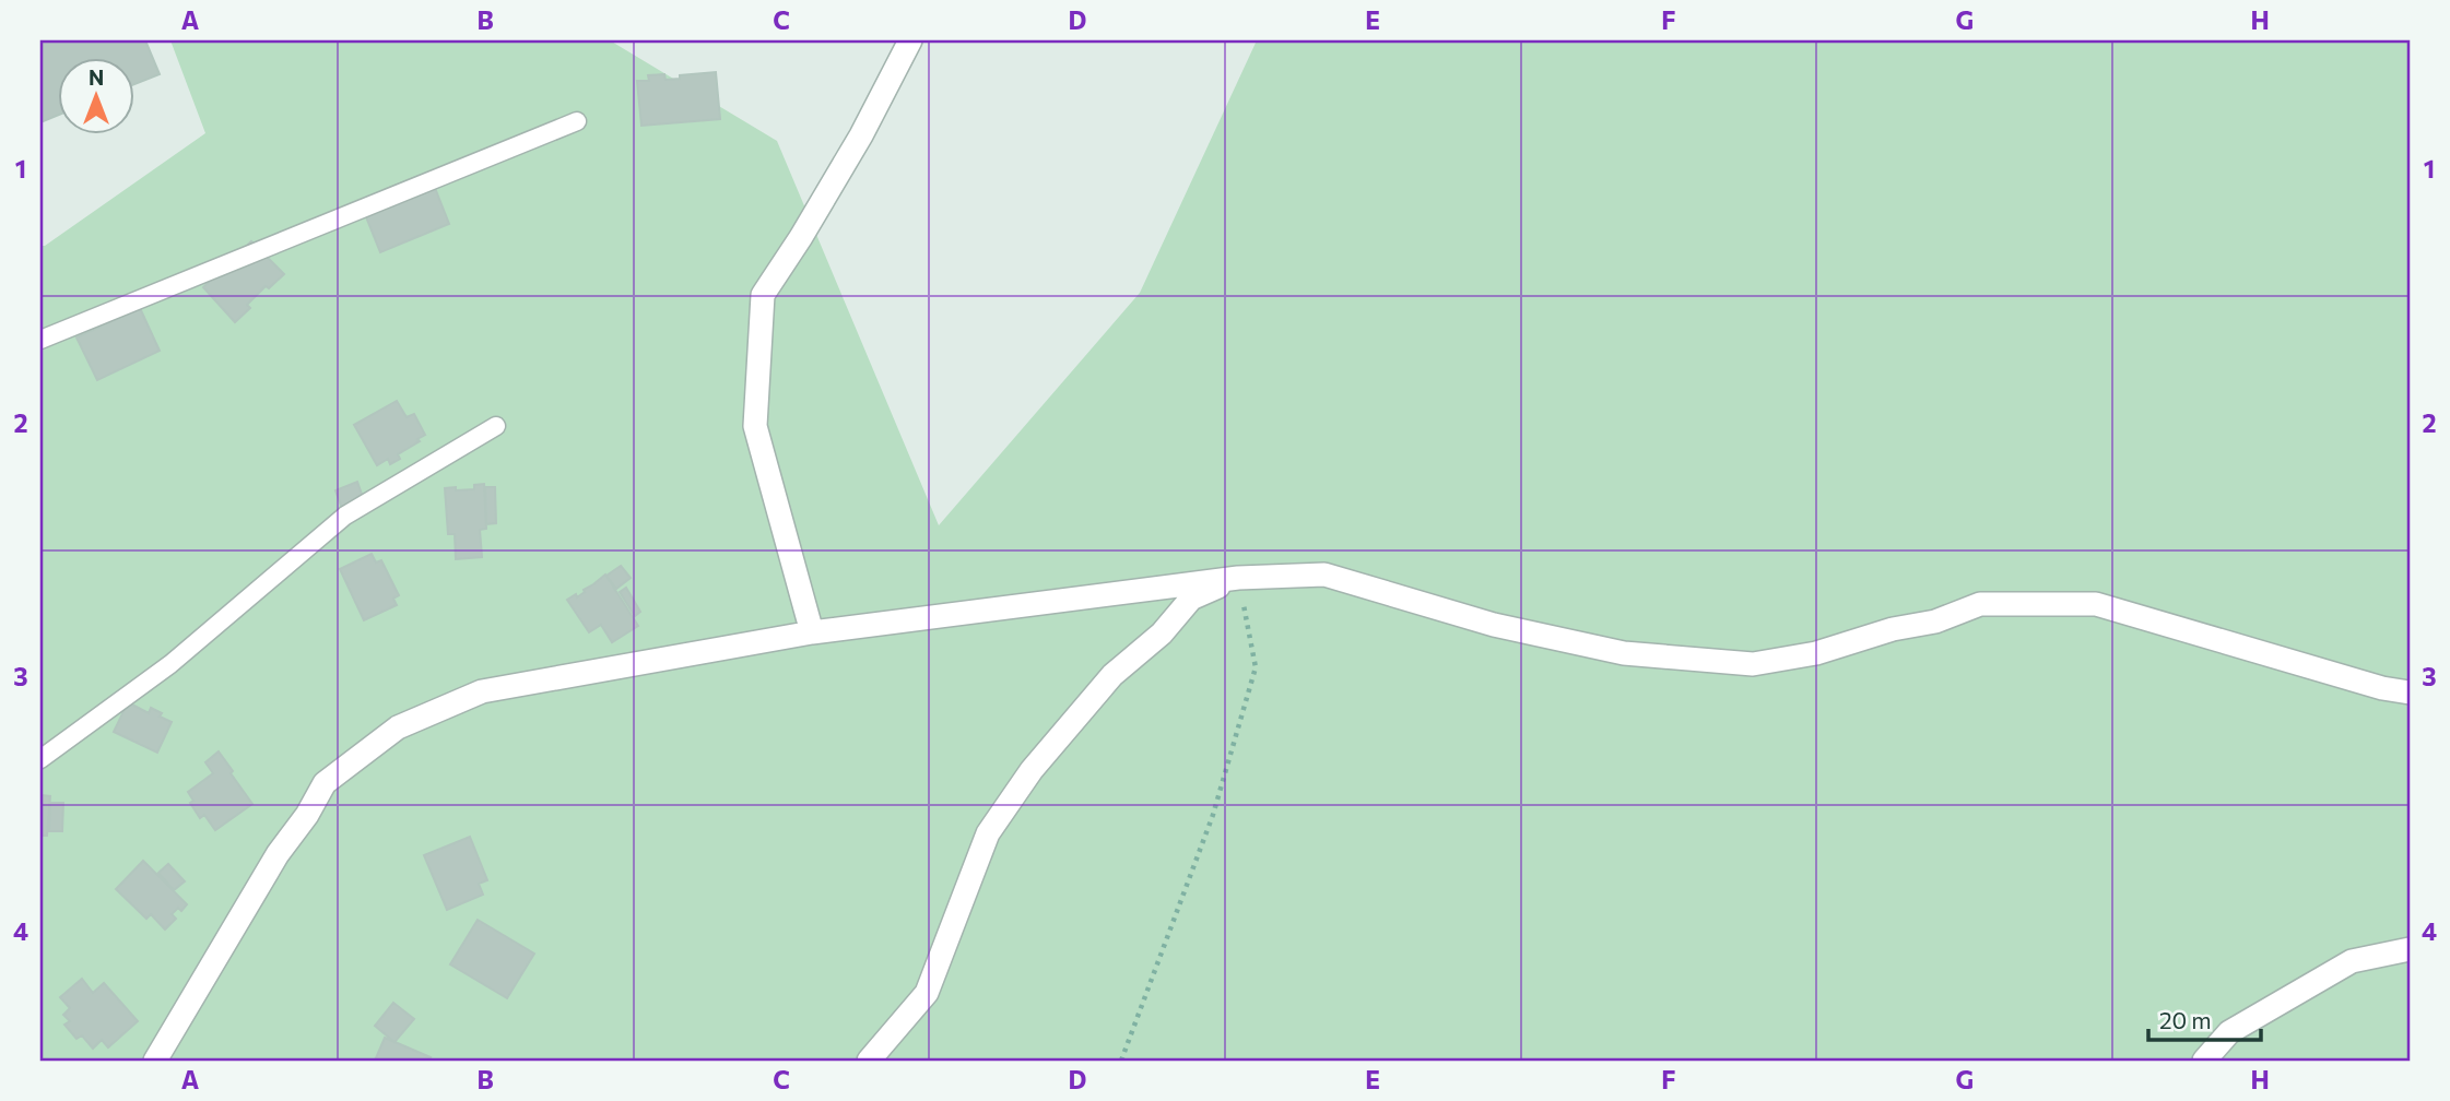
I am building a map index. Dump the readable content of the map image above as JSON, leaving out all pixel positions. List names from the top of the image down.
{
  "scale_bar": "20 m",
  "north": "top",
  "grid": {
    "columns": [
      "A",
      "B",
      "C",
      "D",
      "E",
      "F",
      "G",
      "H"
    ],
    "rows": [
      "1",
      "2",
      "3",
      "4"
    ]
  }
}
